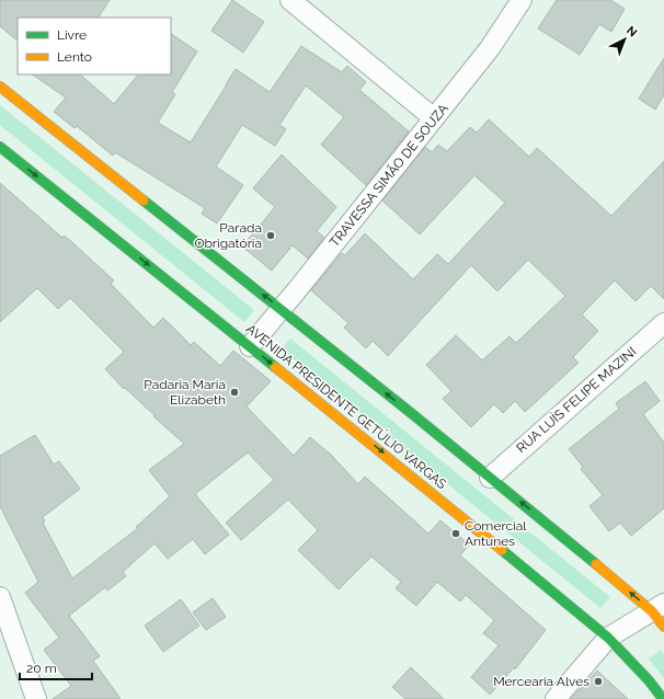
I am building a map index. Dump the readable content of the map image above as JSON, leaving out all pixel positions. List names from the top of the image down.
{
  "streets": {
    "main road": ["AVENIDA PRESIDENTE GETÚLIO VARGAS"],
    "street": ["TRAVESSA SIMÃO DE SOUZA", "RUA LUÍS FELIPE MAZINI"]
  },
  "crossings": [
    ["TRAVESSA SIMÃO DE SOUZA", "AVENIDA PRESIDENTE GETÚLIO VARGAS"]
  ],
  "places": [
    "Parada Obrigatória",
    "Padaria Maria Elizabeth",
    "Comercial Antunes",
    "Mercearia Alves"
  ],
  "legend": ["Livre", "Lento"],
  "scale_bar": "20 m",
  "north": "top right"
}
